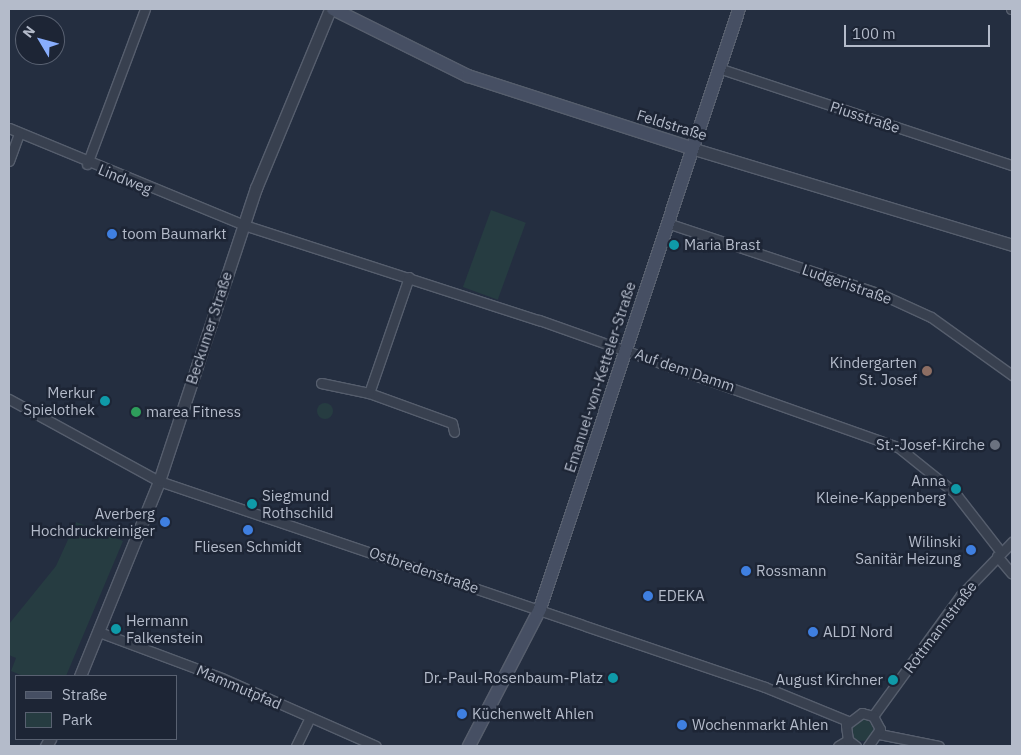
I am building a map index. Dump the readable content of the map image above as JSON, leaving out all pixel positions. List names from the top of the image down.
{
  "streets": {
    "main road": ["Feldstraße", "Emanuel-von-Ketteler-Straße"],
    "street": [
      "Piusstraße",
      "Lindweg",
      "Ludgeristraße",
      "Beckumer Straße",
      "Auf dem Damm",
      "Ostbredenstraße",
      "Rottmannstraße",
      "Mammutpfad"
    ]
  },
  "crossings": [
    ["Piusstraße", "Emanuel-von-Ketteler-Straße"],
    ["Feldstraße", "Beckumer Straße"],
    ["Feldstraße", "Emanuel-von-Ketteler-Straße"],
    ["Lindweg", "Beckumer Straße"],
    ["Lindweg", "Auf dem Damm"],
    ["Ludgeristraße", "Emanuel-von-Ketteler-Straße"],
    ["Beckumer Straße", "Auf dem Damm"],
    ["Beckumer Straße", "Ostbredenstraße"],
    ["Beckumer Straße", "Mammutpfad"],
    ["Auf dem Damm", "Emanuel-von-Ketteler-Straße"],
    ["Auf dem Damm", "Rottmannstraße"],
    ["Emanuel-von-Ketteler-Straße", "Ostbredenstraße"]
  ],
  "places": [
    "toom Baumarkt",
    "Maria Brast",
    "Kindergarten St. Josef",
    "Merkur Spielothek",
    "marea Fitness",
    "St.-Josef-Kirche",
    "Anna Kleine-Kappenberg",
    "Siegmund Rothschild",
    "Averberg Hochdruckreiniger",
    "Fliesen Schmidt",
    "Wilinski Sanitär Heizung",
    "Rossmann",
    "EDEKA",
    "Hermann Falkenstein",
    "ALDI Nord",
    "Dr.-Paul-Rosenbaum-Platz",
    "August Kirchner",
    "Küchenwelt Ahlen",
    "Wochenmarkt Ahlen"
  ],
  "legend": ["Straße", "Park"],
  "scale_bar": "100 m",
  "north": "top left"
}
